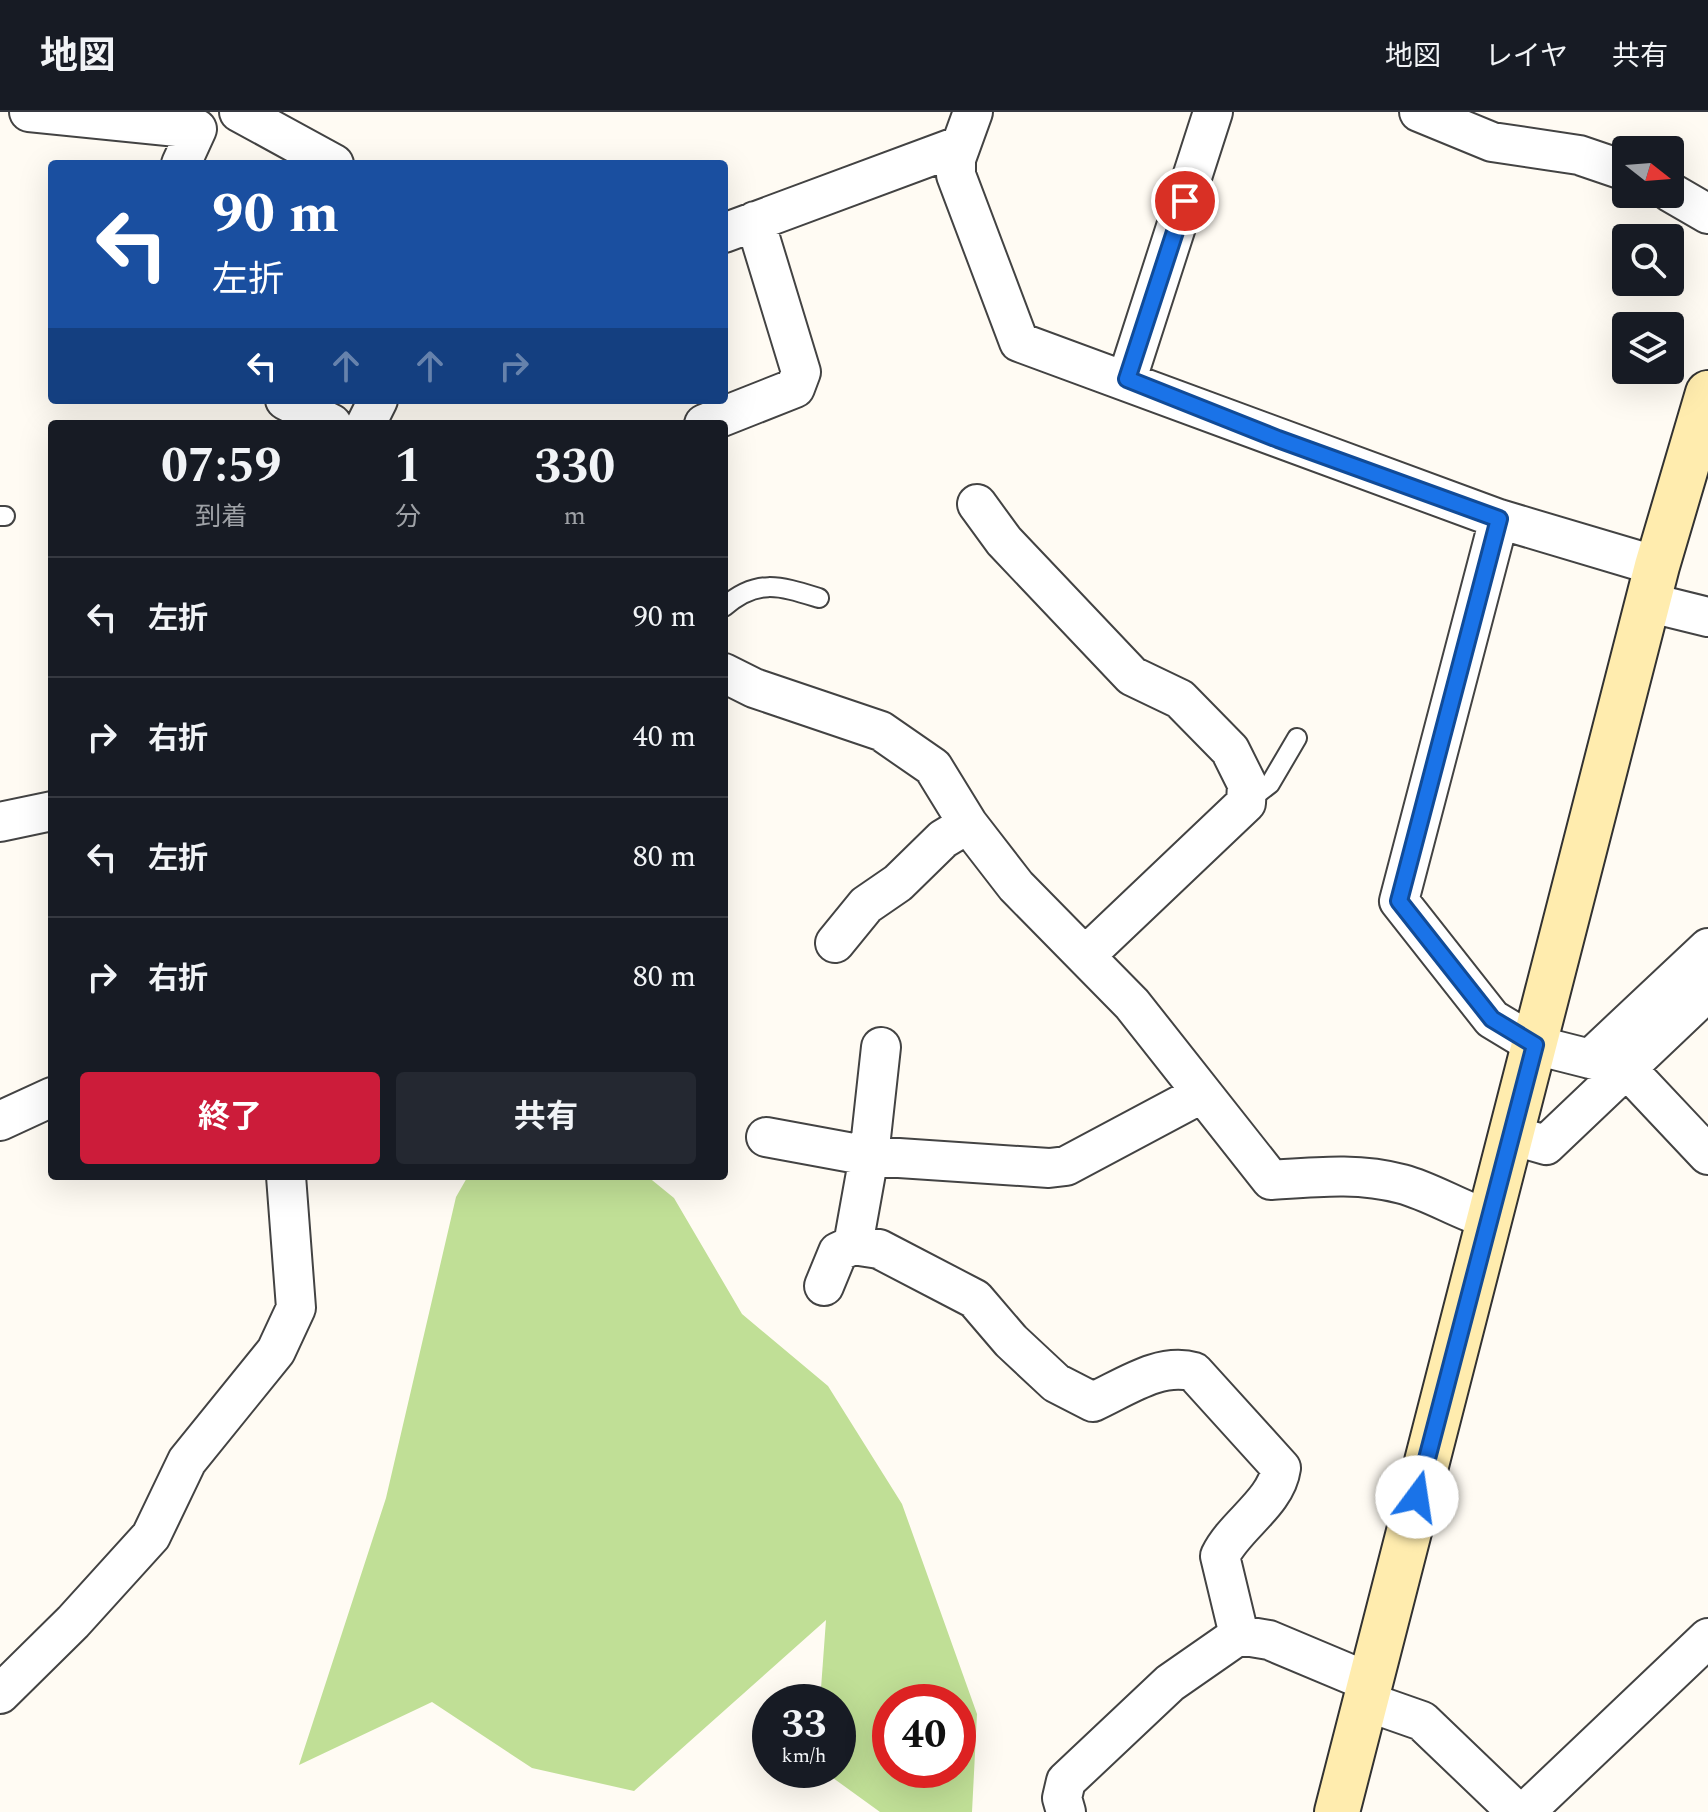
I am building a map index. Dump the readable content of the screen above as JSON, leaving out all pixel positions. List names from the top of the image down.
{
  "north": "right",
  "page": {
    "header": "地図",
    "nav": ["地図", "レイヤ", "共有"],
    "turn": ["90 m", "左折"],
    "eta": [
      "07:59",
      "到着",
      "1",
      "分",
      "330",
      "m"
    ],
    "list": [
      {
        "name": "左折",
        "value": "90 m"
      },
      {
        "name": "右折",
        "value": "40 m"
      },
      {
        "name": "左折",
        "value": "80 m"
      },
      {
        "name": "右折",
        "value": "80 m"
      }
    ],
    "buttons": ["終了", "共有"],
    "speed": "33 km/h",
    "limit": "40"
  }
}
